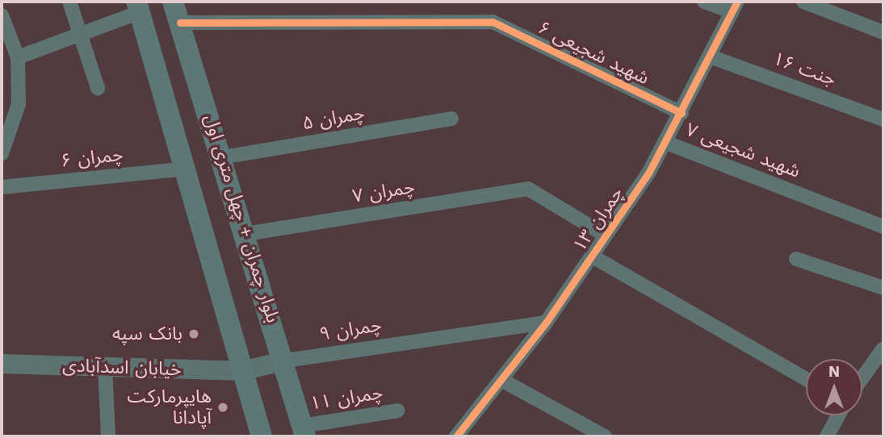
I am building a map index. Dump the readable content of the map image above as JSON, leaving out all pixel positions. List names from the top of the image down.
{
  "streets": {
    "main road": ["بلوار چمران + چهل متری اول", "خیابان اسدآبادی"],
    "street": [
      "شهید شجیعی ۶",
      "جنت ۱۶",
      "چمران ۵",
      "شهید شجیعی ۷",
      "چمران ۶",
      "چمران ۷",
      "چمران ۱۳",
      "چمران ۹",
      "چمران ۱۱"
    ]
  },
  "crossings": [
    ["شهید شجیعی ۶", "بلوار چمران + چهل متری اول"],
    ["شهید شجیعی ۶", "چمران ۱۳"],
    ["جنت ۱۶", "چمران ۱۳"],
    ["چمران ۵", "بلوار چمران + چهل متری اول"],
    ["شهید شجیعی ۷", "چمران ۱۳"],
    ["چمران ۶", "بلوار چمران + چهل متری اول"],
    ["چمران ۷", "بلوار چمران + چهل متری اول"],
    ["چمران ۷", "چمران ۱۳"],
    ["بلوار چمران + چهل متری اول", "چمران ۹"],
    ["بلوار چمران + چهل متری اول", "خیابان اسدآبادی"],
    ["بلوار چمران + چهل متری اول", "چمران ۱۱"],
    ["چمران ۱۳", "چمران ۹"],
    ["چمران ۹", "خیابان اسدآبادی"]
  ],
  "places": ["بانک سپه", "هایپرمارکت آپادانا"],
  "north": "top"
}
